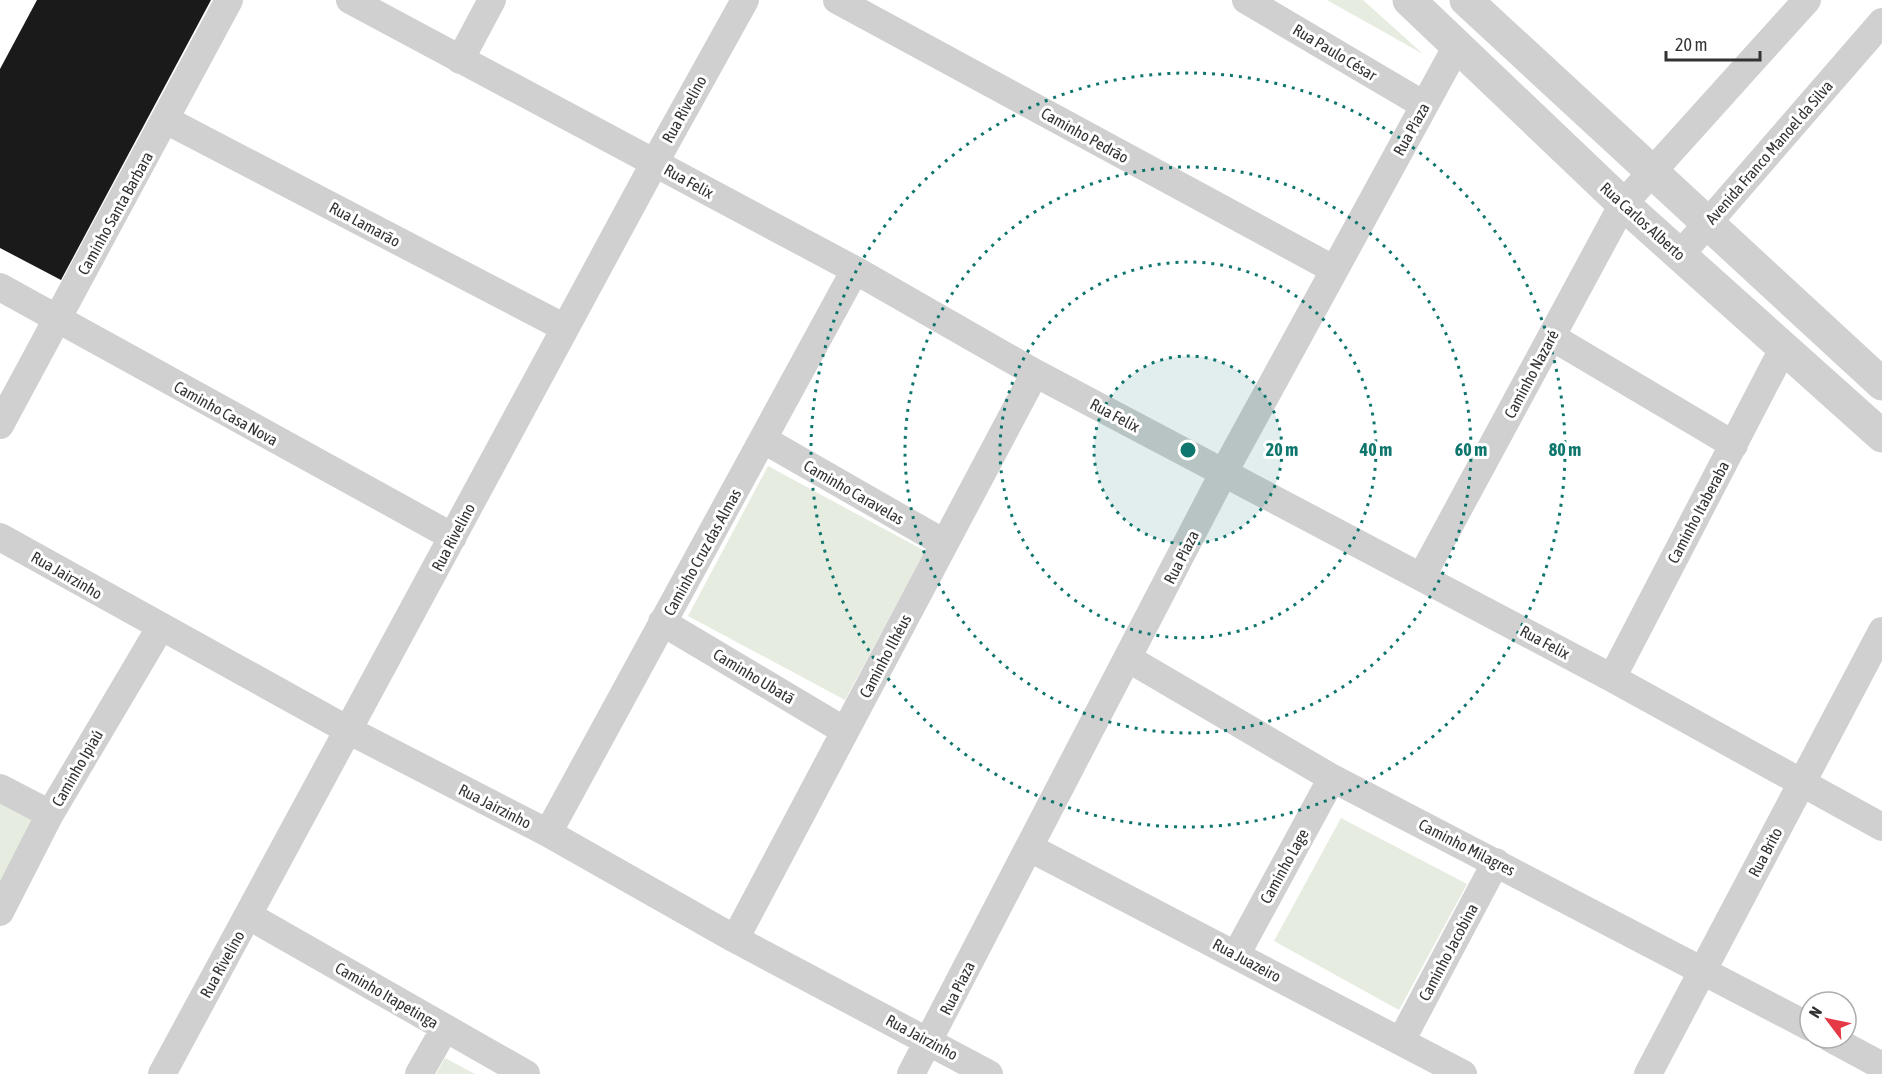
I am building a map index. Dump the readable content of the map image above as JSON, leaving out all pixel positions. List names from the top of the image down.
{
  "streets": {
    "street": [
      "Rua Paulo César",
      "Rua Rivelino",
      "Rua Piaza",
      "Caminho Pedrão",
      "Avenida Franco Manoel da Silva",
      "Rua Felix",
      "Caminho Santa Barbara",
      "Rua Carlos Alberto",
      "Rua Lamarão",
      "Caminho Nazaré",
      "Caminho Casa Nova",
      "Caminho Caravelas",
      "Caminho Itaberaba",
      "Caminho Cruz das Almas",
      "Rua Jairzinho",
      "Caminho Ilhéus",
      "Caminho Ubatã",
      "Caminho Ipiaú",
      "Caminho Milagres",
      "Rua Brito",
      "Caminho Lage",
      "Caminho Jacobina",
      "Rua Juazeiro",
      "Caminho Itapetinga"
    ]
  },
  "crossings": [
    ["Rua Paulo César", "Rua Piaza"],
    ["Rua Rivelino", "Rua Felix"],
    ["Rua Rivelino", "Rua Lamarão"],
    ["Rua Rivelino", "Caminho Casa Nova"],
    ["Rua Rivelino", "Rua Jairzinho"],
    ["Rua Rivelino", "Caminho Itapetinga"],
    ["Rua Piaza", "Caminho Pedrão"],
    ["Rua Piaza", "Rua Felix"],
    ["Rua Piaza", "Rua Carlos Alberto"],
    ["Rua Piaza", "Rua Jairzinho"],
    ["Rua Piaza", "Caminho Milagres"],
    ["Rua Piaza", "Rua Juazeiro"],
    ["Avenida Franco Manoel da Silva", "Rua Carlos Alberto"],
    ["Rua Felix", "Caminho Nazaré"],
    ["Rua Felix", "Caminho Itaberaba"],
    ["Rua Felix", "Caminho Cruz das Almas"],
    ["Rua Felix", "Caminho Ilhéus"],
    ["Rua Felix", "Rua Brito"],
    ["Caminho Santa Barbara", "Rua Lamarão"],
    ["Caminho Santa Barbara", "Caminho Casa Nova"],
    ["Rua Carlos Alberto", "Caminho Nazaré"],
    ["Rua Carlos Alberto", "Caminho Itaberaba"],
    ["Caminho Caravelas", "Caminho Cruz das Almas"],
    ["Caminho Caravelas", "Caminho Ilhéus"],
    ["Caminho Cruz das Almas", "Rua Jairzinho"],
    ["Caminho Cruz das Almas", "Caminho Ubatã"],
    ["Rua Jairzinho", "Caminho Ilhéus"],
    ["Rua Jairzinho", "Caminho Ipiaú"],
    ["Caminho Ilhéus", "Caminho Ubatã"],
    ["Caminho Milagres", "Rua Brito"],
    ["Caminho Milagres", "Caminho Lage"],
    ["Caminho Milagres", "Caminho Jacobina"],
    ["Caminho Lage", "Rua Juazeiro"],
    ["Caminho Jacobina", "Rua Juazeiro"]
  ],
  "scale_bar": "20 m",
  "north": "top left",
  "rings": [
    "20 m",
    "40 m",
    "60 m",
    "80 m"
  ]
}
